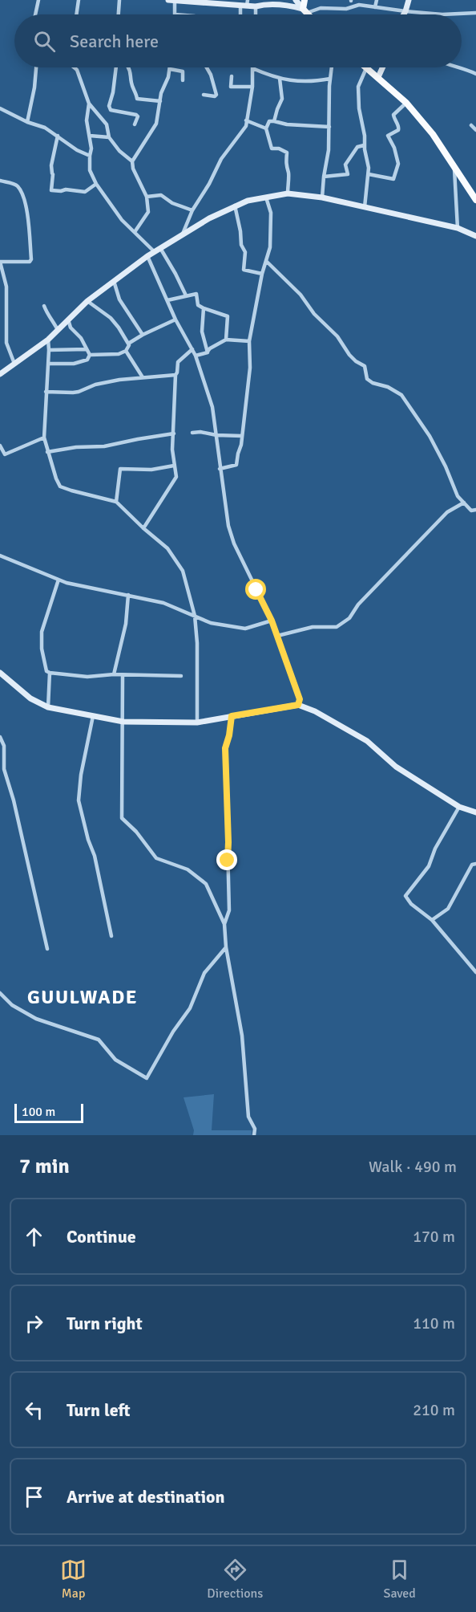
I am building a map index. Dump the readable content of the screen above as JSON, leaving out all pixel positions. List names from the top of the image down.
{
  "districts": ["GUULWADE"],
  "scale_bar": "100 m",
  "page": {
    "search": "Search here",
    "scale": "100 m",
    "heading": ["7 min", "Walk · 490 m"],
    "list": [
      ["Continue", "170 m"],
      ["Turn right", "110 m"],
      ["Turn left", "210 m"],
      "Arrive at destination"
    ],
    "nav": ["Map", "Directions", "Saved"]
  }
}
